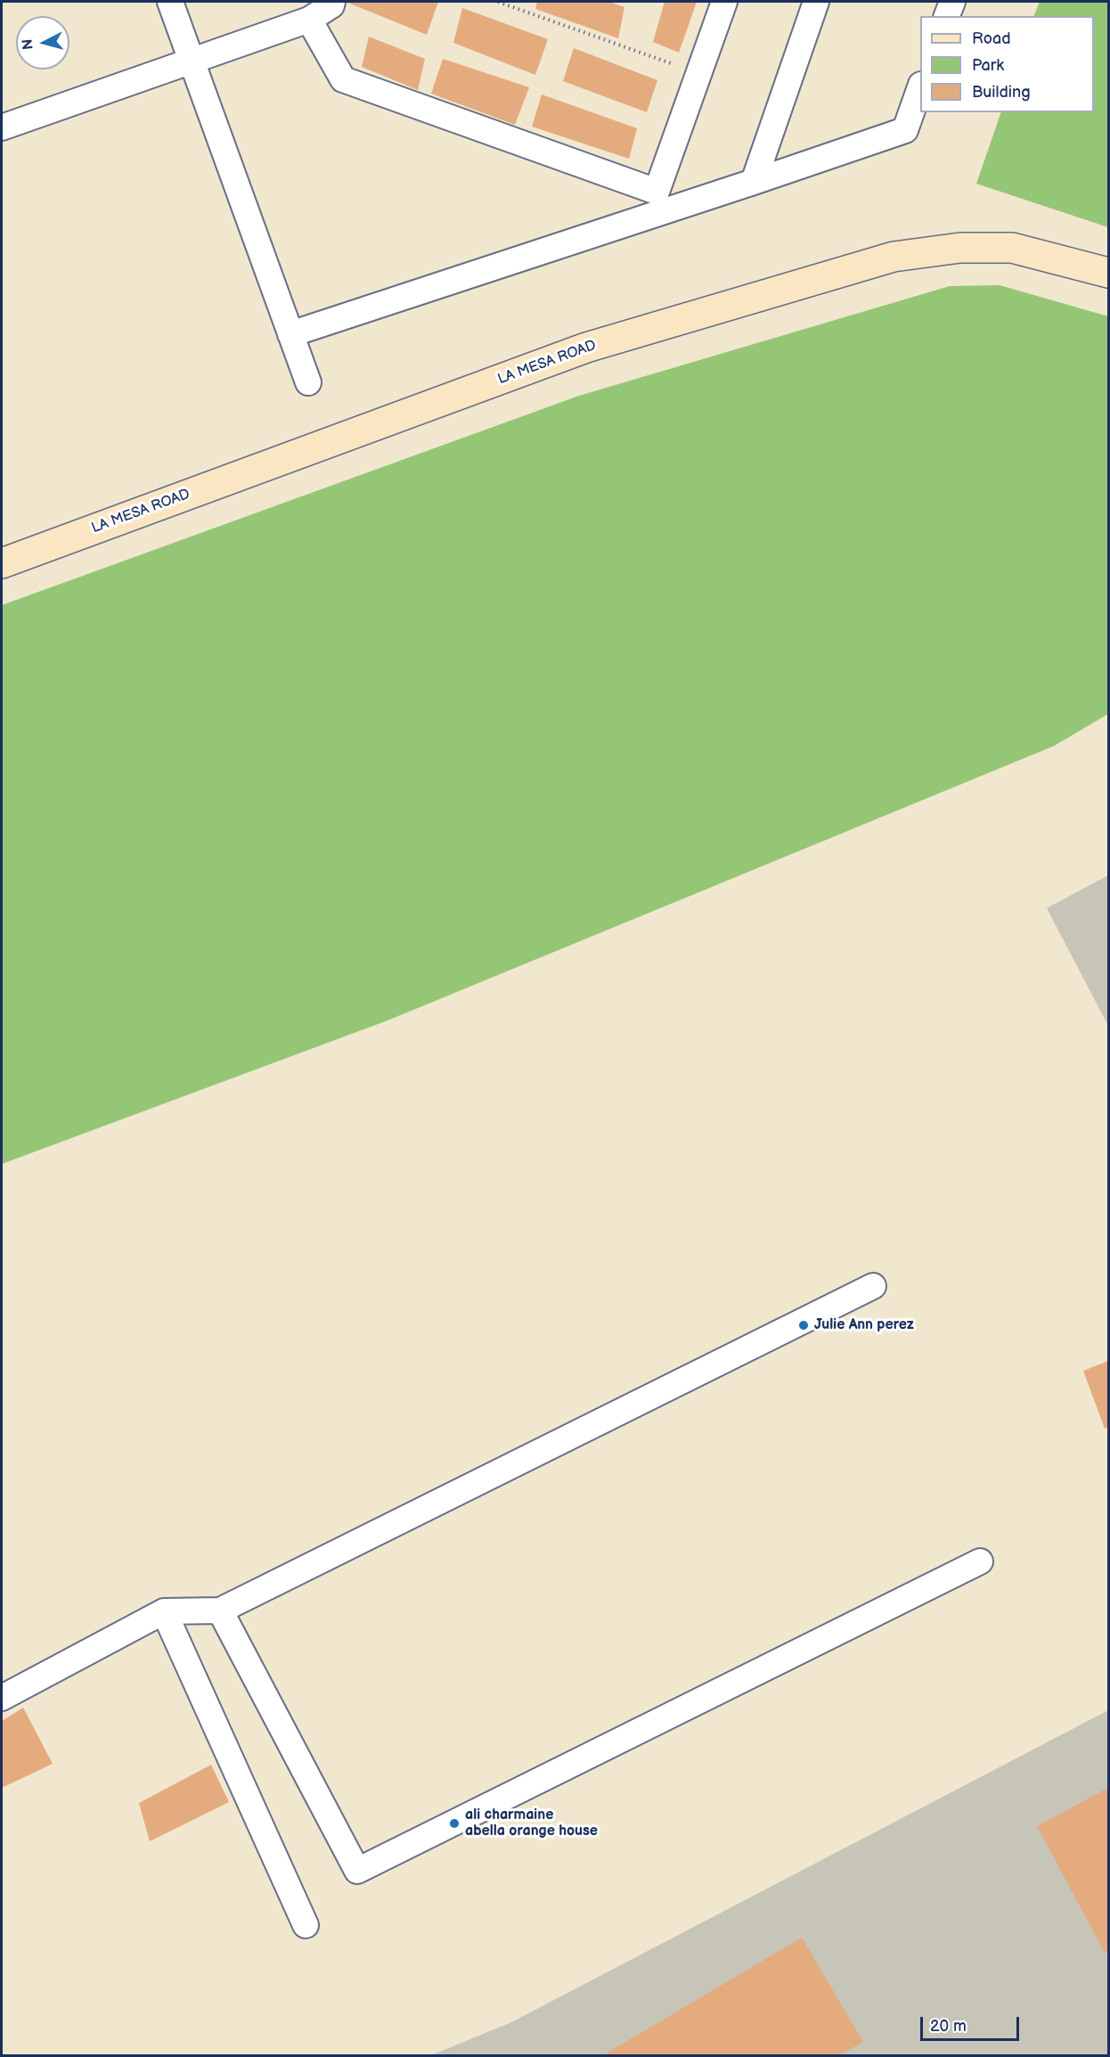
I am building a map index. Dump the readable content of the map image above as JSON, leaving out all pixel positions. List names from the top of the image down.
{
  "streets": {
    "street": ["LA MESA ROAD"]
  },
  "places": ["Julie Ann perez", "ali charmaine abella orange house"],
  "legend": ["Road", "Park", "Building"],
  "scale_bar": "20 m",
  "north": "left"
}
